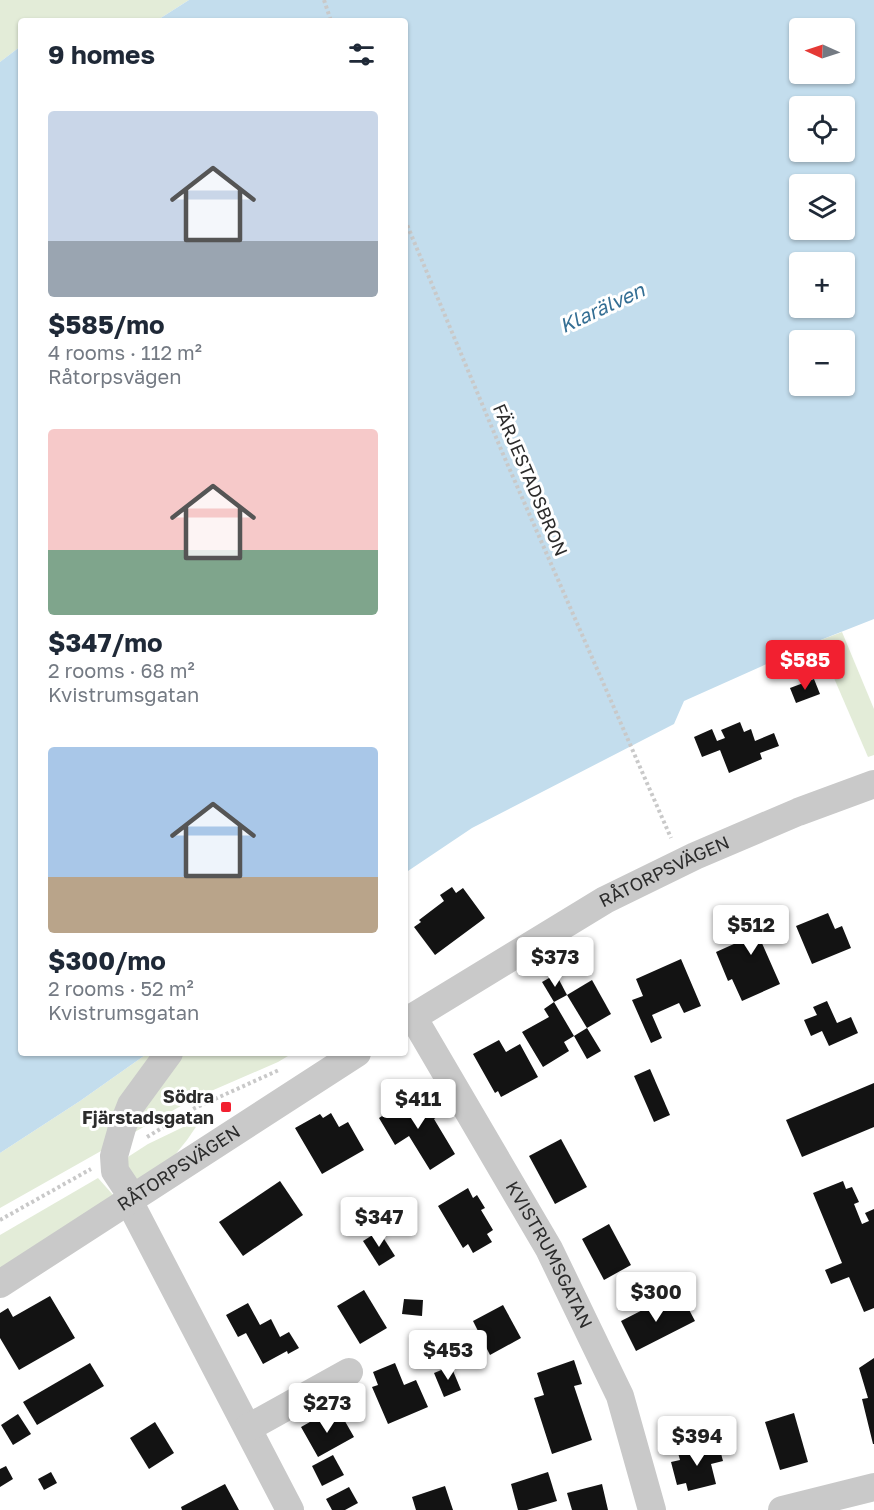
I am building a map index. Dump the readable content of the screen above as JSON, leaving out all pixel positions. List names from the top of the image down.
{
  "streets": {
    "street": ["RÅTORPSVÄGEN", "KVISTRUMSGATAN"],
    "path": ["FÄRJESTADSBRON"]
  },
  "crossings": [
    ["RÅTORPSVÄGEN", "KVISTRUMSGATAN"]
  ],
  "water": ["Klarälven"],
  "places": {
    "transit": ["Södra Fjärstadsgatan"]
  },
  "north": "left",
  "page": {
    "map_buttons": ["+", "−"],
    "heading": "9 homes",
    "list": [
      {
        "name": "$585/mo",
        "note": "4 rooms · 112 m² · Råtorpsvägen"
      },
      {
        "name": "$347/mo",
        "note": "2 rooms · 68 m² · Kvistrumsgatan"
      },
      {
        "name": "$300/mo",
        "note": "2 rooms · 52 m² · Kvistrumsgatan"
      }
    ],
    "price": [
      "$585",
      "$512",
      "$373",
      "$411",
      "$347",
      "$300",
      "$453",
      "$273",
      "$394"
    ]
  }
}
